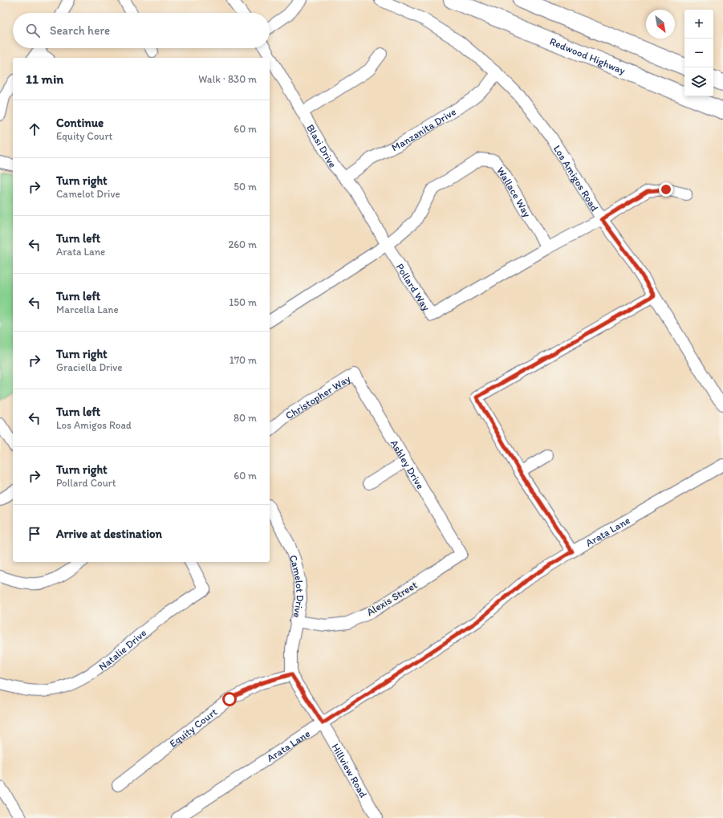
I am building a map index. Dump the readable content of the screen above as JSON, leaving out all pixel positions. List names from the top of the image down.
{
  "streets": {
    "highway": ["Redwood Highway"],
    "street": [
      "Manzanita Drive",
      "Blasi Drive",
      "Los Amigos Road",
      "Wallace Way",
      "Pollard Way",
      "Christopher Way",
      "Ashley Drive",
      "Arata Lane",
      "Camelot Drive",
      "Alexis Street",
      "Natalie Drive",
      "Equity Court",
      "Hillview Road"
    ]
  },
  "crossings": [
    ["Manzanita Drive", "Blasi Drive"],
    ["Manzanita Drive", "Los Amigos Road"],
    ["Blasi Drive", "Wallace Way"],
    ["Blasi Drive", "Pollard Way"],
    ["Los Amigos Road", "Pollard Way"],
    ["Wallace Way", "Pollard Way"],
    ["Christopher Way", "Ashley Drive"],
    ["Ashley Drive", "Alexis Street"],
    ["Arata Lane", "Hillview Road"],
    ["Camelot Drive", "Alexis Street"],
    ["Camelot Drive", "Equity Court"]
  ],
  "north": "bottom right",
  "page": {
    "map_buttons": ["+", "−"],
    "search": "Search here",
    "heading": ["11 min", "Walk · 830 m"],
    "list": [
      ["Continue", "Equity Court", "60 m"],
      ["Turn right", "Camelot Drive", "50 m"],
      ["Turn left", "Arata Lane", "260 m"],
      ["Turn left", "Marcella Lane", "150 m"],
      ["Turn right", "Graciella Drive", "170 m"],
      ["Turn left", "Los Amigos Road", "80 m"],
      ["Turn right", "Pollard Court", "60 m"],
      "Arrive at destination"
    ]
  }
}
